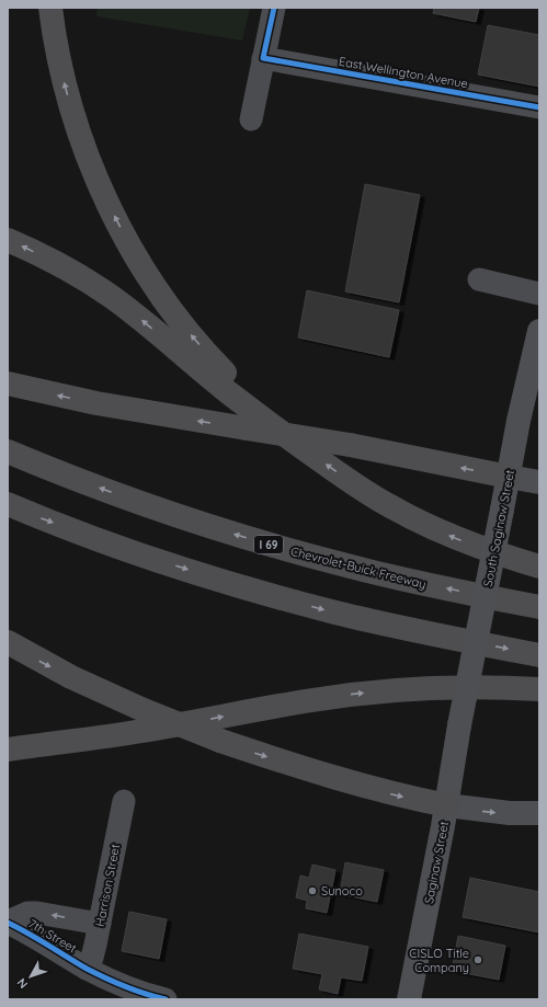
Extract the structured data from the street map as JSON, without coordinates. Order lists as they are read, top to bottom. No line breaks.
{"streets":{"highway":["I 69","Chevrolet-Buick Freeway"],"main road":["South Saginaw Street","Saginaw Street"],"street":["East Wellington Avenue","Harrison Street","7th Street"]},"crossings":[["South Saginaw Street","Saginaw Street"],["Harrison Street","7th Street"]],"places":["Sunoco","CISLO Title Company"],"north":"bottom left"}
